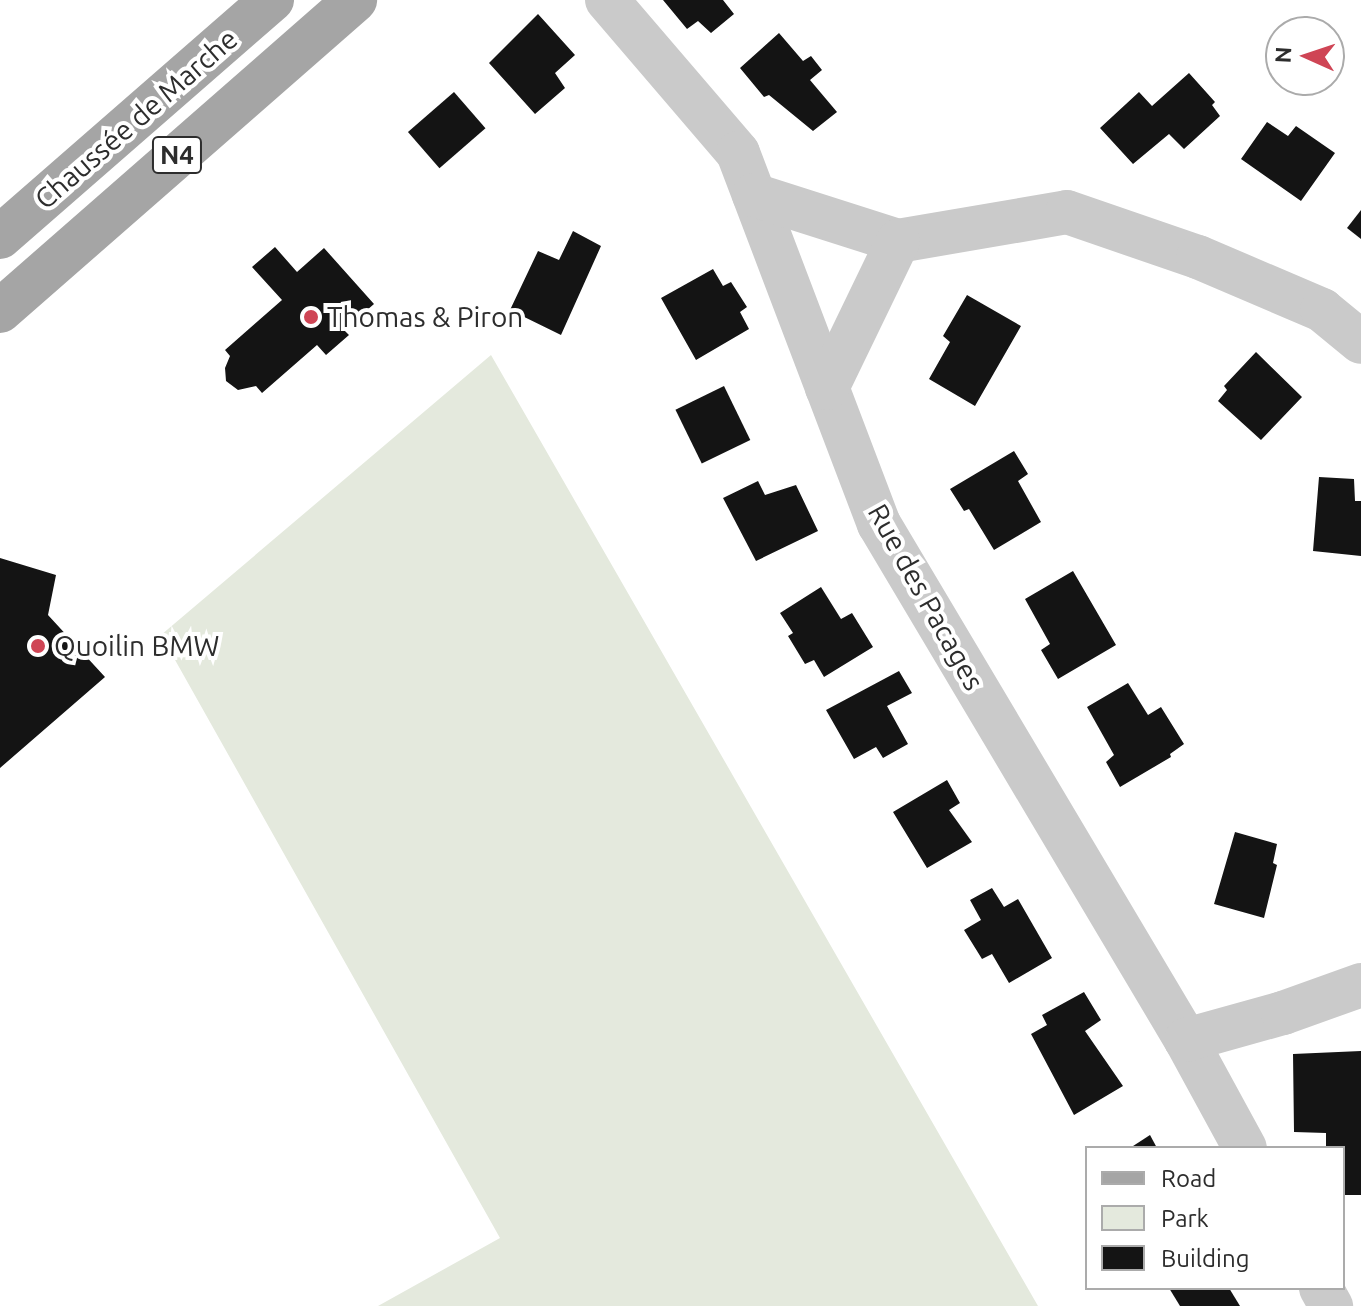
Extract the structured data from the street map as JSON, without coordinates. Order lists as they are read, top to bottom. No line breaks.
{"streets":{"main road":["Chaussée de Marche","N4"],"street":["Rue des Pacages"]},"places":["Thomas & Piron","Quoilin BMW"],"legend":["Road","Park","Building"],"north":"left"}
